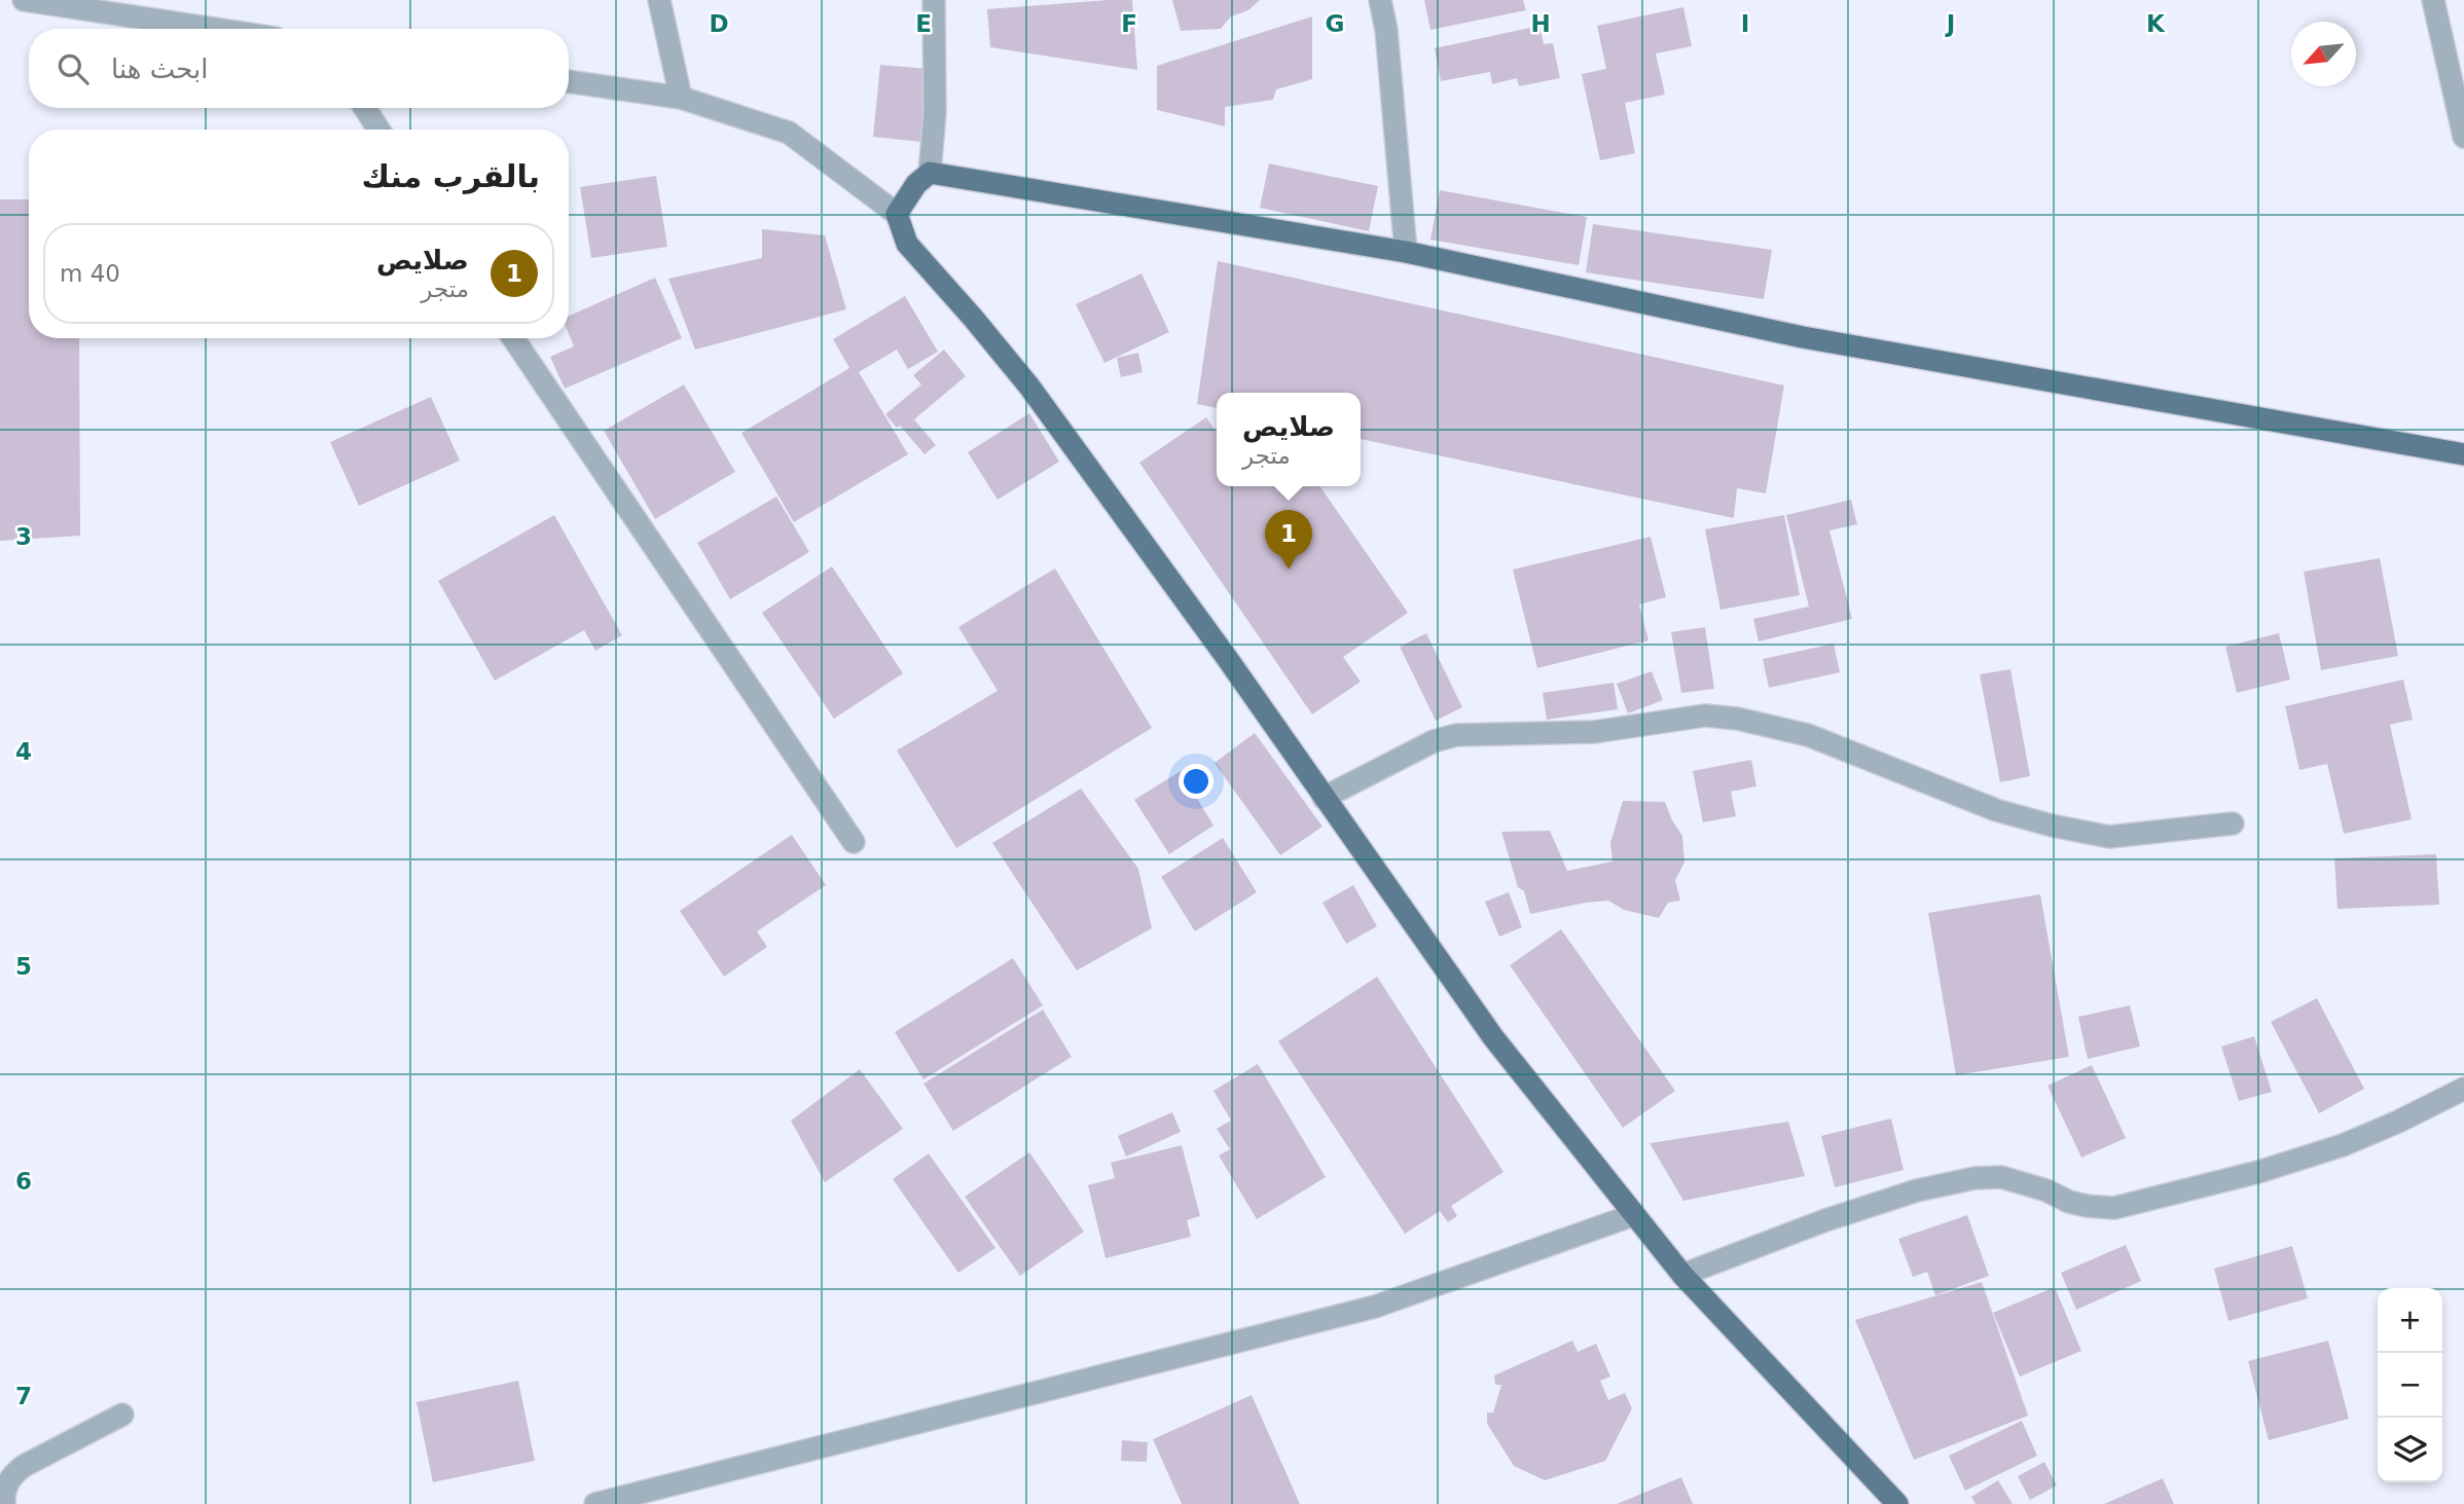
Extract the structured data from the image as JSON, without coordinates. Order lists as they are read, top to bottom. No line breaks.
{"north":"bottom left","page":{"search":"ابحث هنا","heading":"بالقرب منك","list":[{"mark":"1","name":"صلايص","note":"متجر","value":"40 m"}],"popup":["صلايص","متجر"],"pins":"1","map_buttons":["+","−"]},"grid":{"columns":["D","E","F","G","H","I","J","K"],"rows":["3","4","5","6","7"]}}
